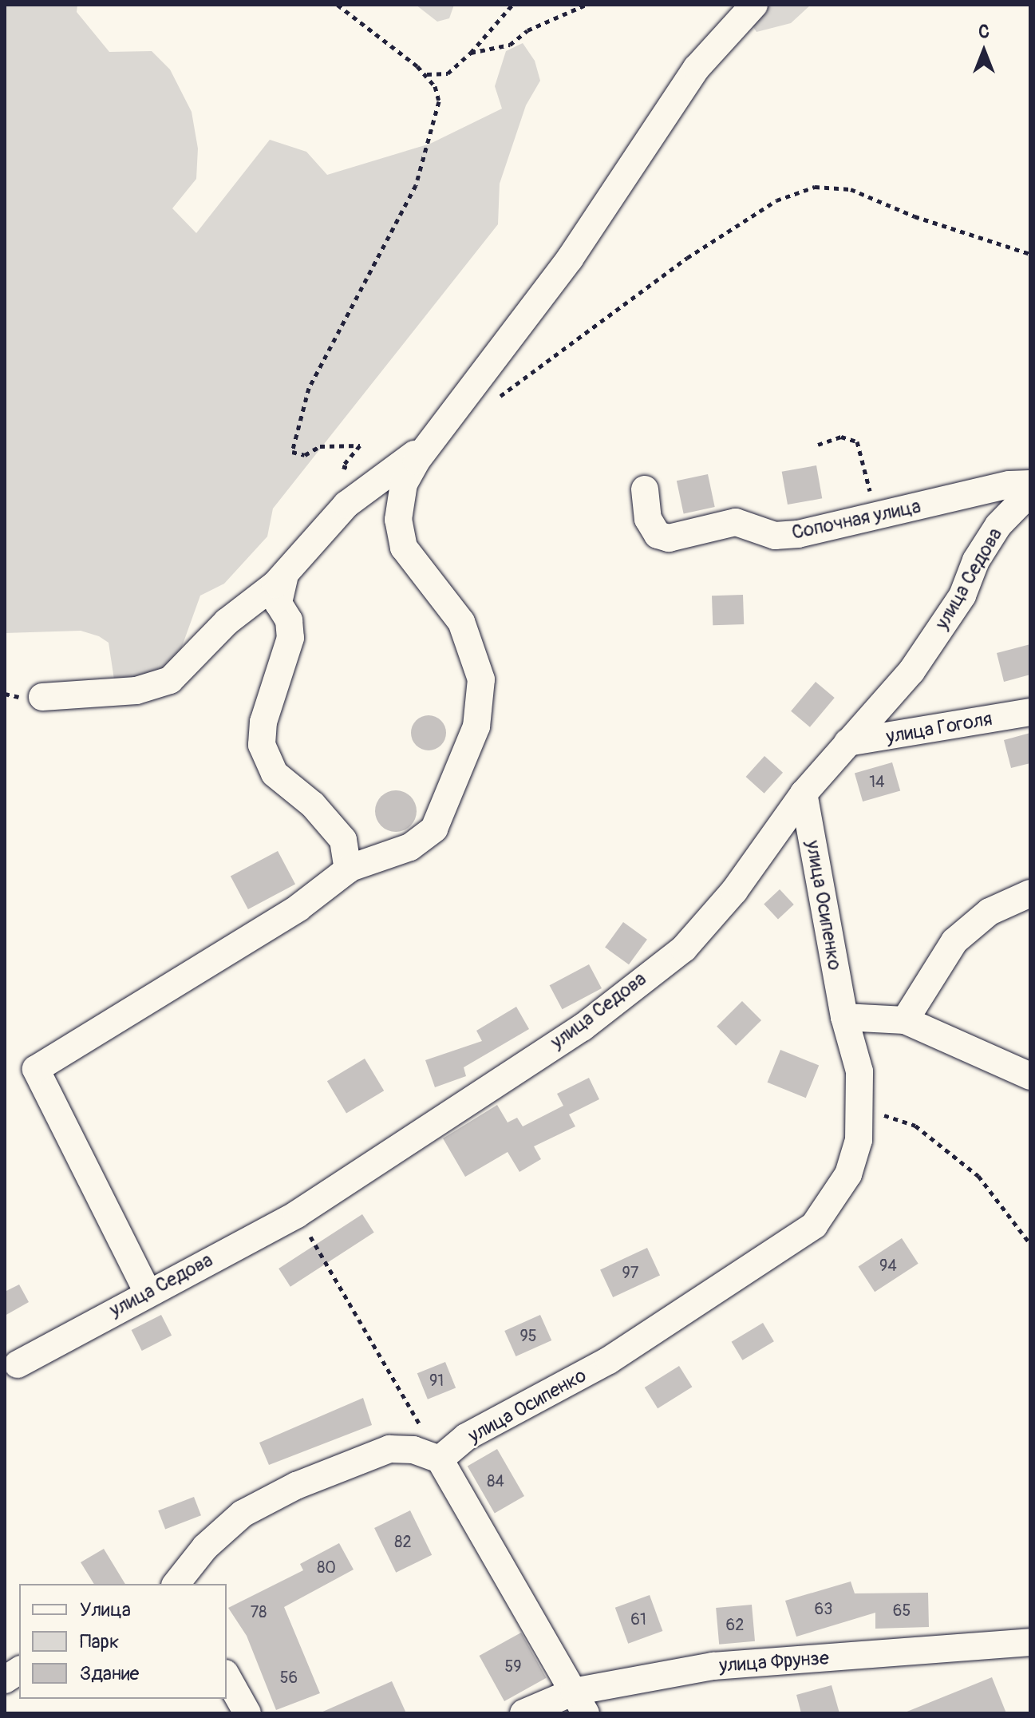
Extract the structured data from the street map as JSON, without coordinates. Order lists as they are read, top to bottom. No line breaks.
{"streets":{"street":["Сопочная улица","улица Седова","улица Гоголя","улица Осипенко","улица Фрунзе"]},"crossings":[["улица Седова","улица Гоголя"],["улица Седова","улица Осипенко"]],"house_numbers":["14","94","97","95","91","84","82","80","63","65","78","61","62","59","56"],"legend":["Улица","Парк","Здание"],"north":"top"}
